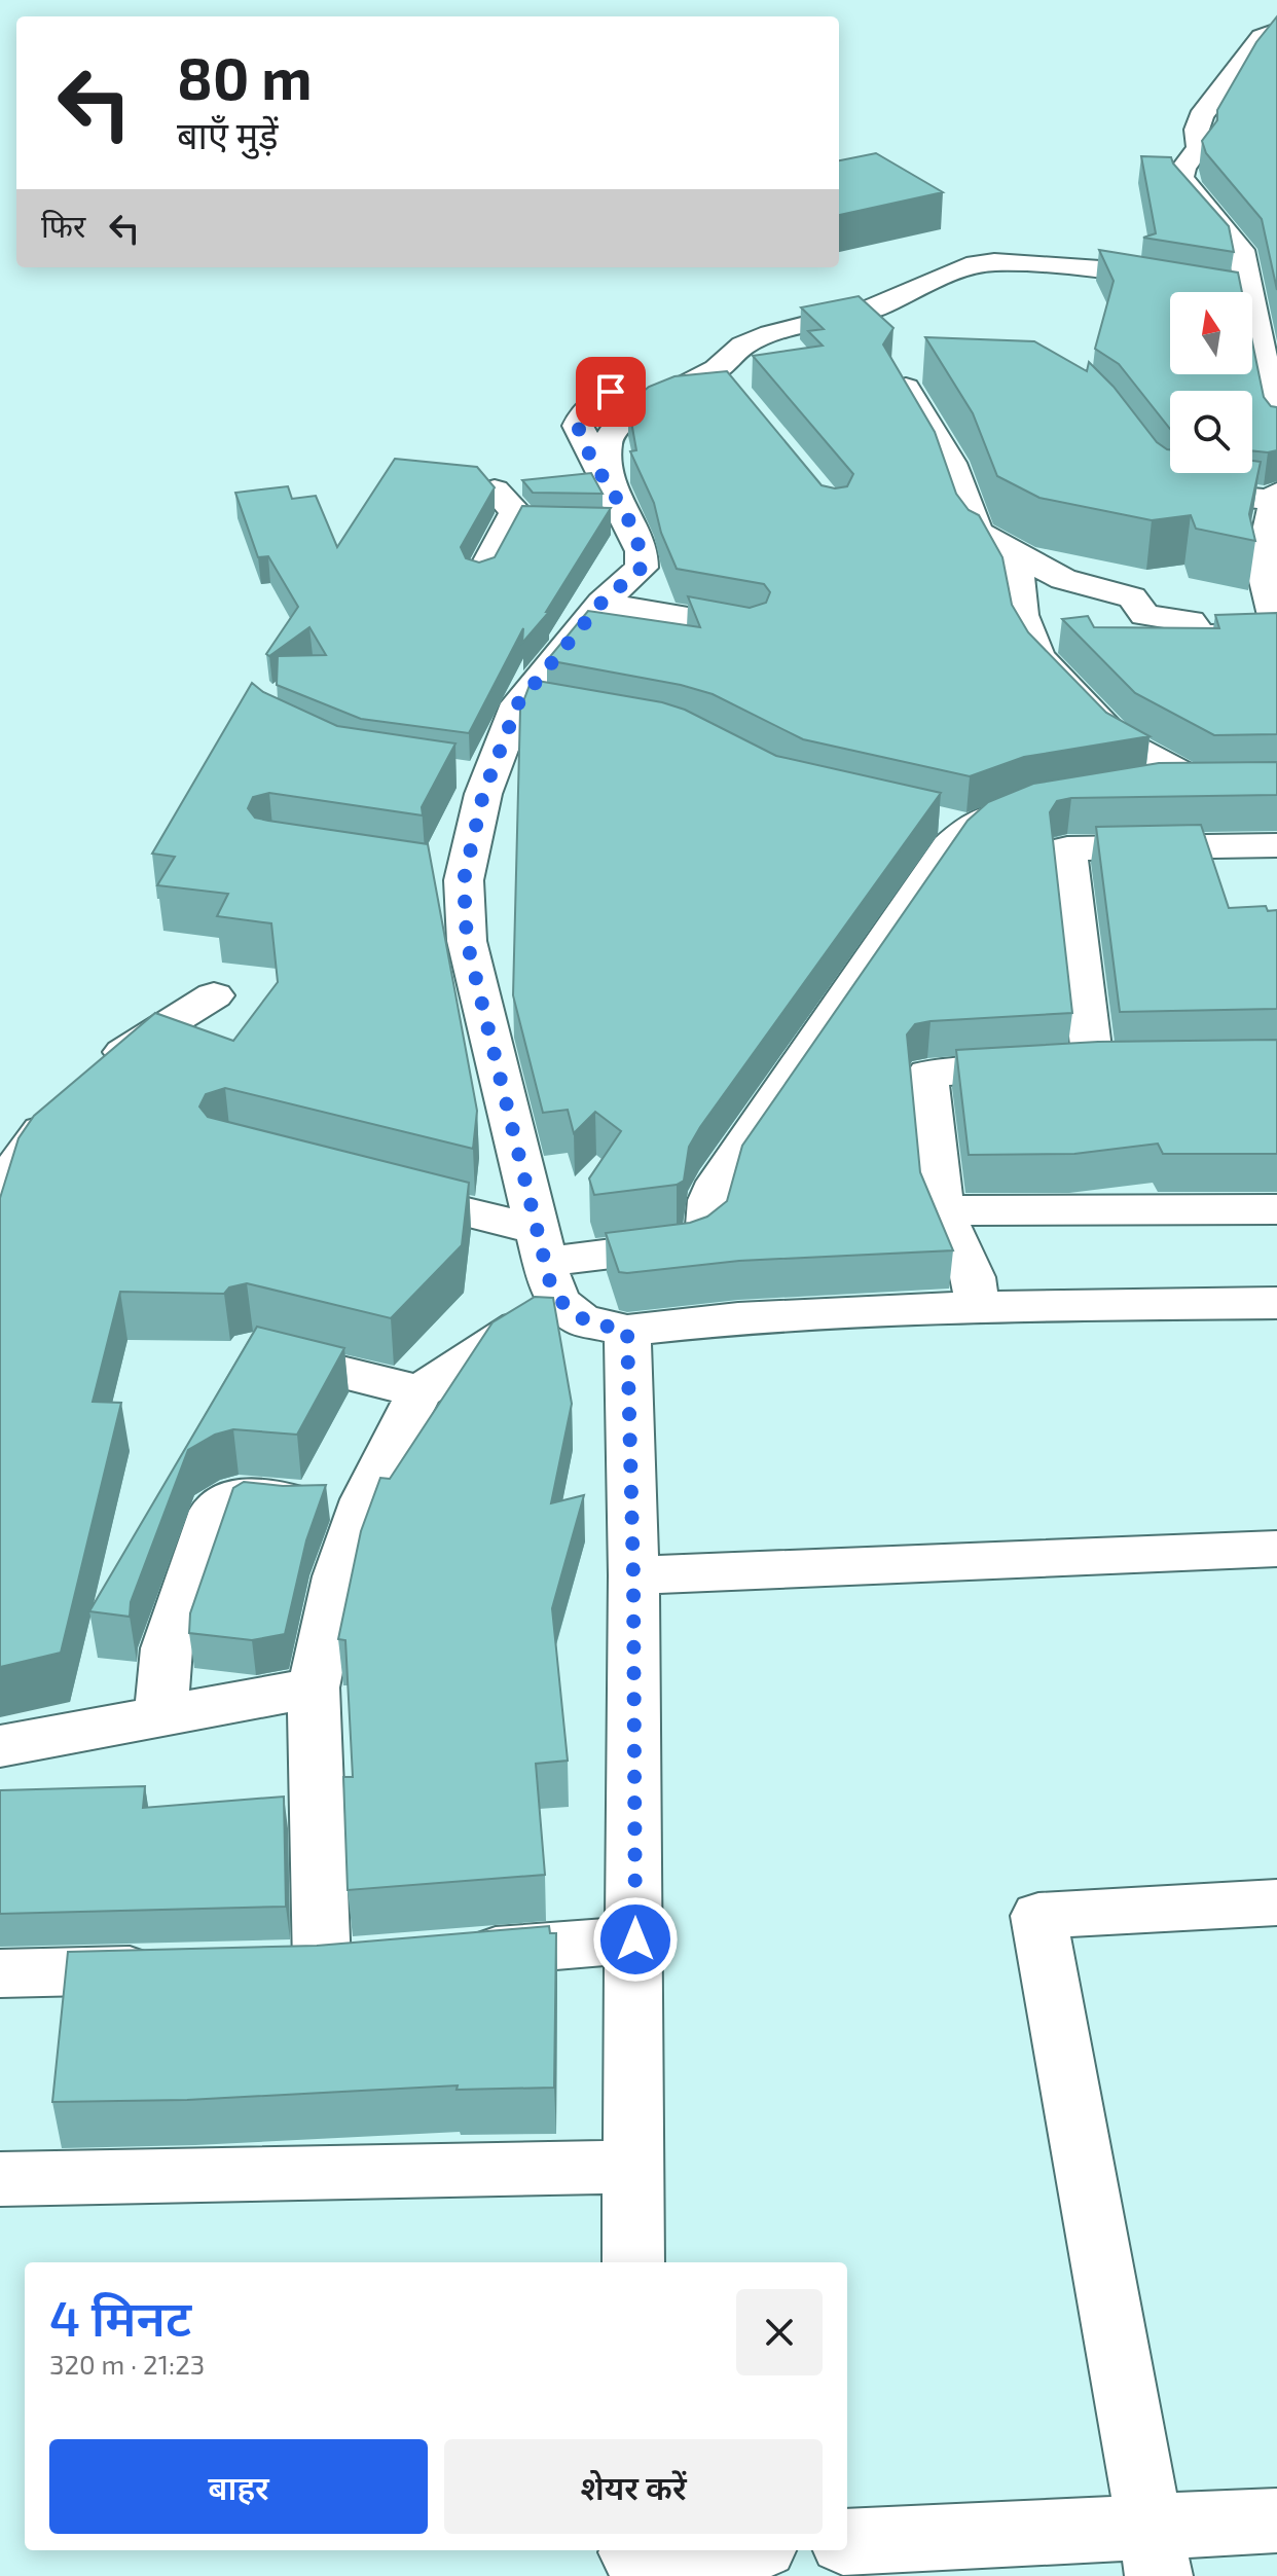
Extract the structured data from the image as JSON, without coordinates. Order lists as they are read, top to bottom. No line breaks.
{"north":"top","page":{"turn":["80 m","बाएँ मुड़ें"],"then":"फिर","heading":["4 मिनट","320 m · 21:23"],"buttons":["बाहर","शेयर करें"]}}
